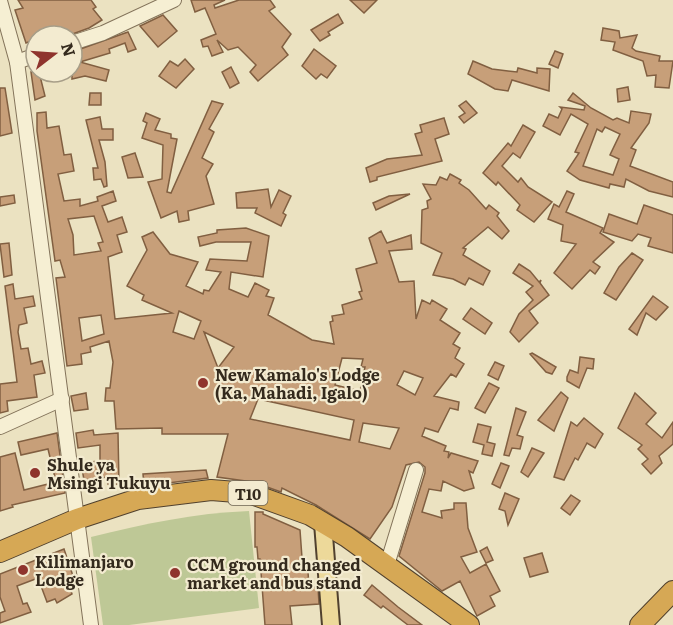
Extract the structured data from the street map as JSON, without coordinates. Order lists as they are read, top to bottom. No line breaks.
{"streets":{"highway":["T10"]},"places":["New Kamalo's Lodge (Ka, Mahadi, Igalo)","Shule ya Msingi Tukuyu","Kilimanjaro Lodge","CCM ground changed market and bus stand"],"north":"right"}
